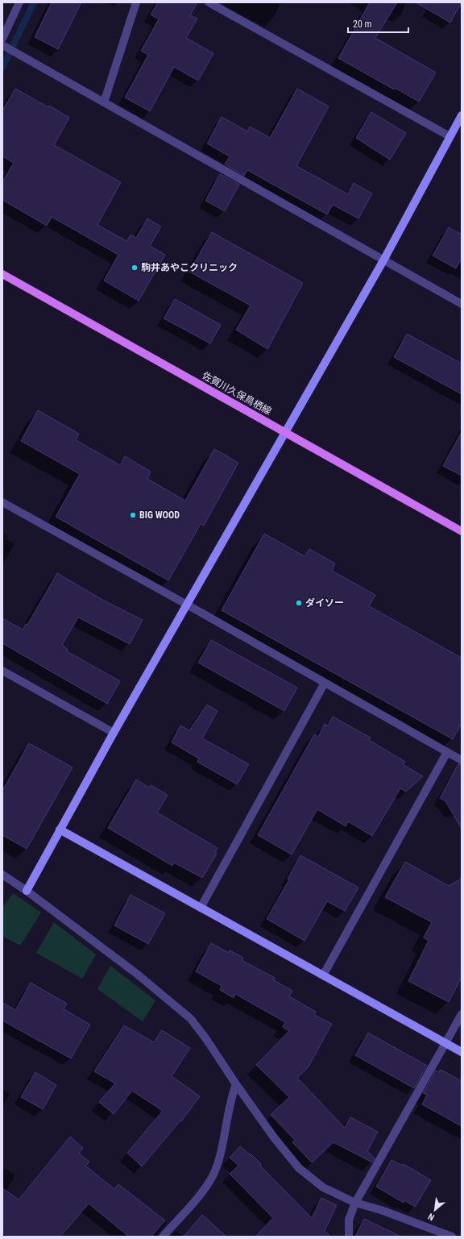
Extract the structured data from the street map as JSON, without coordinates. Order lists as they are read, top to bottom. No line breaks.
{"streets":{"main road":["佐賀川久保鳥栖線"]},"places":["駒井あやこクリニック","BIG WOOD","ダイソー"],"scale_bar":"20 m","north":"bottom left"}
